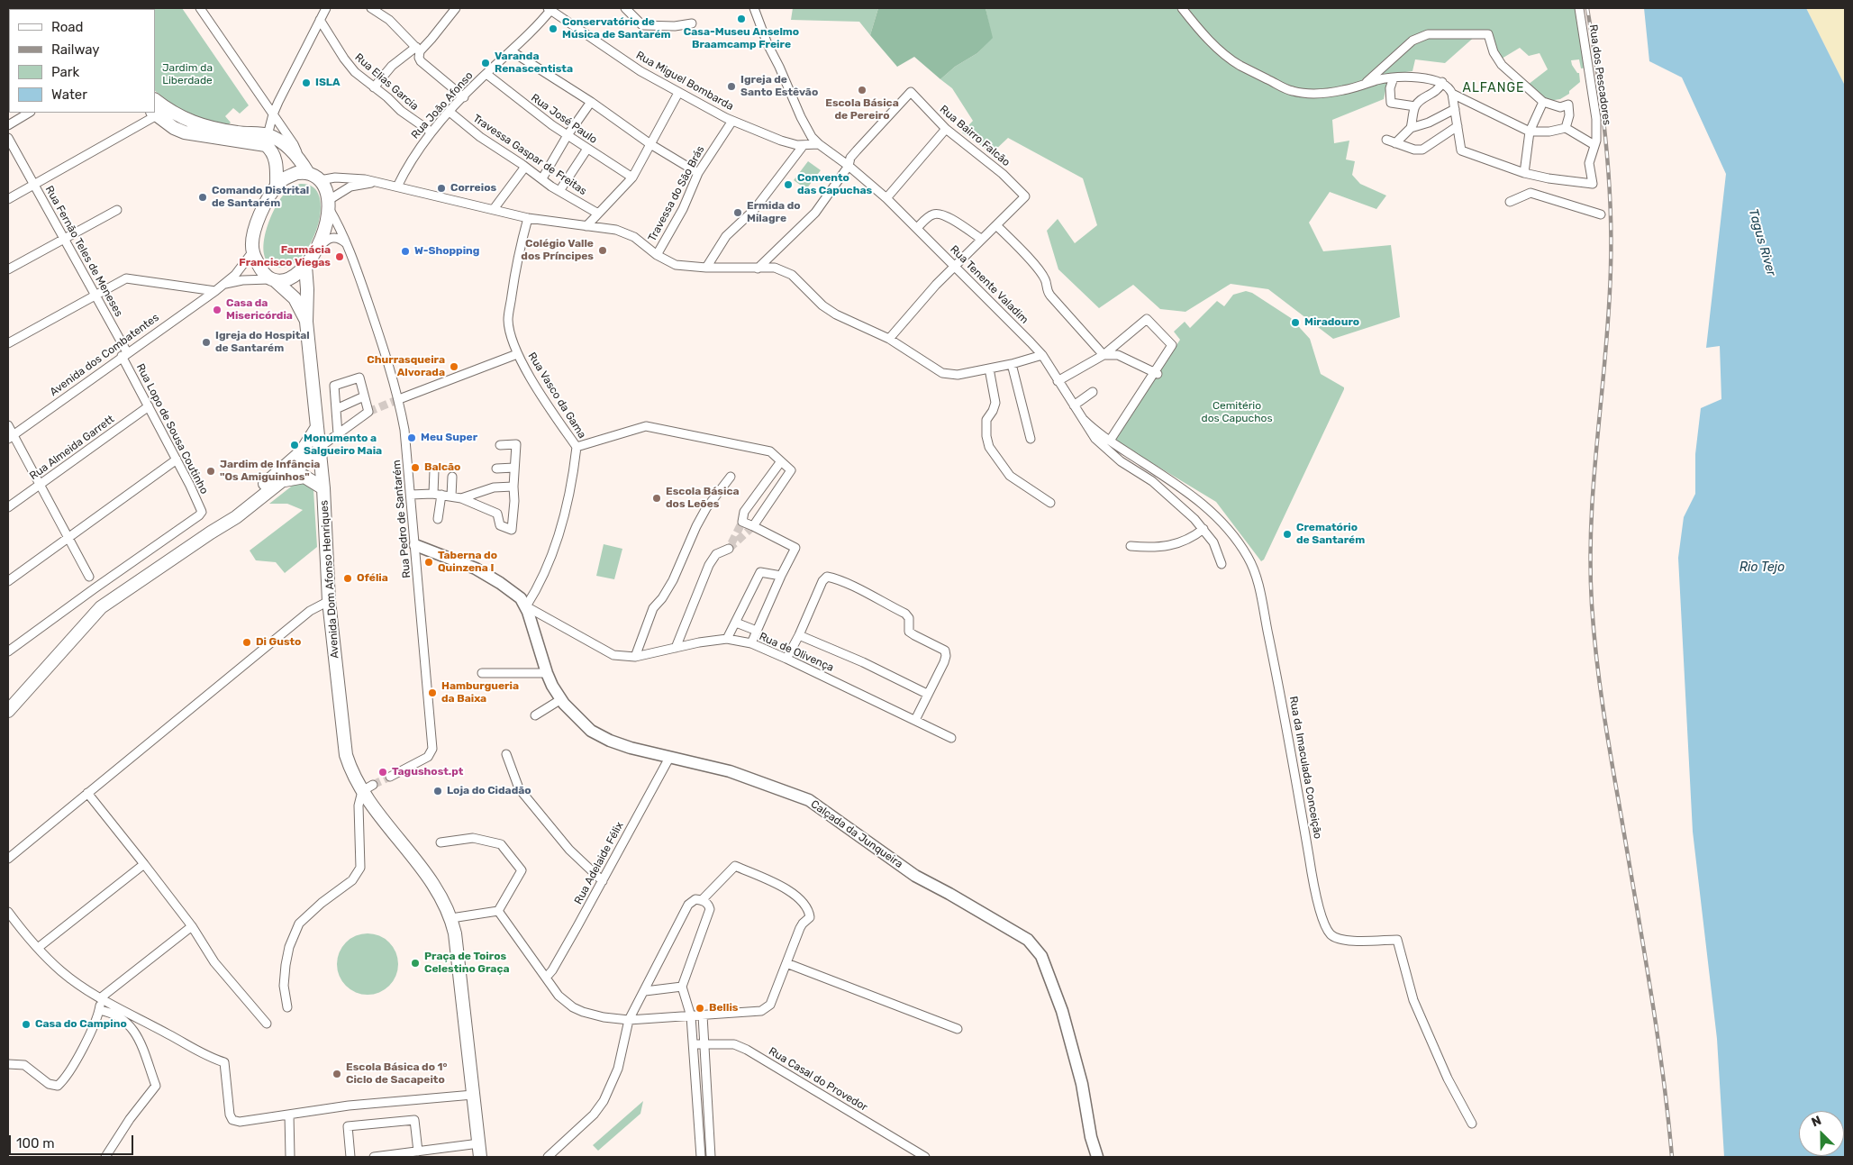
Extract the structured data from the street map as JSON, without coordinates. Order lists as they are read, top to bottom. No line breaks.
{"streets":{"main road":["Avenida Dom Afonso Henriques"],"street":["Rua dos Pescadores","Rua Miguel Bombarda","Rua Elias Garcia","Rua João Afonso","Rua José Paulo","Rua Bairro Falcão","Travessa Gaspar de Freitas","Travessa do São Brás","Rua Fernão Teles de Meneses","Rua Tenente Valadim","Avenida dos Combatentes","Rua Vasco da Gama","Rua Lopo de Sousa Coutinho","Rua Almeida Garrett","Rua Pedro de Santarém","Rua de Olivença","Rua da Imaculada Conceição","Calçada da Junqueira","Rua Adelaide Félix","Rua Casal do Provedor"]},"crossings":[["Rua Miguel Bombarda","Rua João Afonso"],["Rua Miguel Bombarda","Travessa do São Brás"],["Rua Miguel Bombarda","Rua Tenente Valadim"],["Rua Elias Garcia","Rua João Afonso"],["Rua João Afonso","Rua José Paulo"],["Rua João Afonso","Travessa Gaspar de Freitas"],["Rua Bairro Falcão","Rua Tenente Valadim"],["Rua Fernão Teles de Meneses","Avenida dos Combatentes"],["Rua Fernão Teles de Meneses","Rua Lopo de Sousa Coutinho"],["Rua Tenente Valadim","Rua da Imaculada Conceição"],["Avenida dos Combatentes","Rua Lopo de Sousa Coutinho"],["Rua Vasco da Gama","Rua de Olivença"],["Rua Vasco da Gama","Calçada da Junqueira"],["Rua Lopo de Sousa Coutinho","Rua Almeida Garrett"],["Rua Pedro de Santarém","Avenida Dom Afonso Henriques"],["Rua de Olivença","Calçada da Junqueira"],["Calçada da Junqueira","Rua Adelaide Félix"]],"districts":["ALFANGE"],"water":["Tagus River","Rio Tejo"],"parks":["Jardim da Liberdade","Cemitério dos Capuchos"],"places":["Casa-Museu Anselmo Braamcamp Freire","Conservatório de Música de Santarém","Varanda Renascentista","ISLA","Igreja de Santo Estêvão","Escola Básica de Pereiro","Convento das Capuchas","Correios","Comando Distrital de Santarém","Ermida do Milagre","Colégio Valle dos Príncipes","W-Shopping","Farmácia Francisco Viegas","Casa da Misericórdia","Miradouro","Igreja do Hospital de Santarém","Churrasqueira Alvorada","Meu Super","Monumento a Salgueiro Maia","Balcão","Jardim de Infância \"Os Amiguinhos\"","Escola Básica dos Leões","Crematório de Santarém","Taberna do Quinzena I","Ofélia","Di Gusto","Hamburgueria da Baixa","Tagushost.pt","Loja do Cidadão","Praça de Toiros Celestino Graça","Bellis","Casa do Campino","Escola Básica do 1° Ciclo de Sacapeito"],"legend":["Road","Railway","Park","Water"],"scale_bar":"100 m","north":"top left"}
